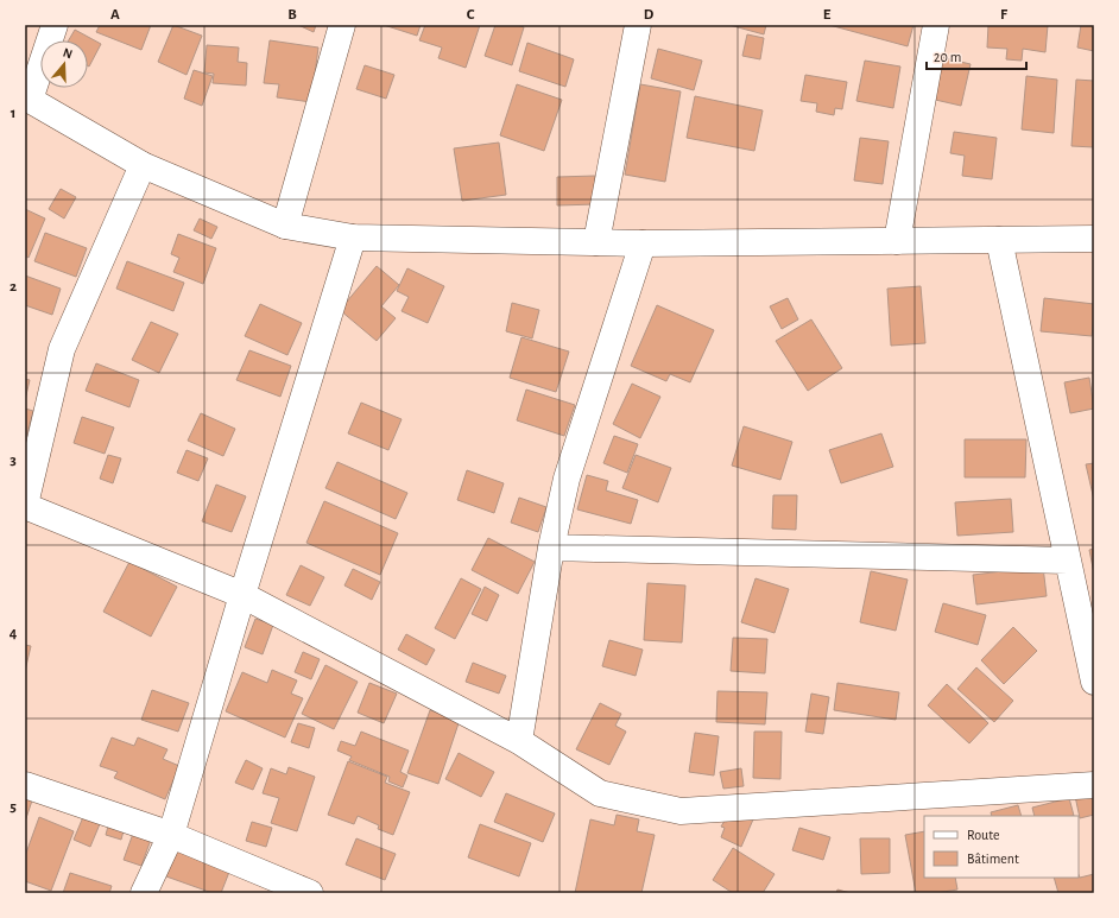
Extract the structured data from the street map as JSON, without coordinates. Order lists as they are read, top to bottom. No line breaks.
{"legend":["Route","Bâtiment"],"scale_bar":"20 m","north":"top","grid":{"columns":["A","B","C","D","E","F"],"rows":["1","2","3","4","5"]}}
